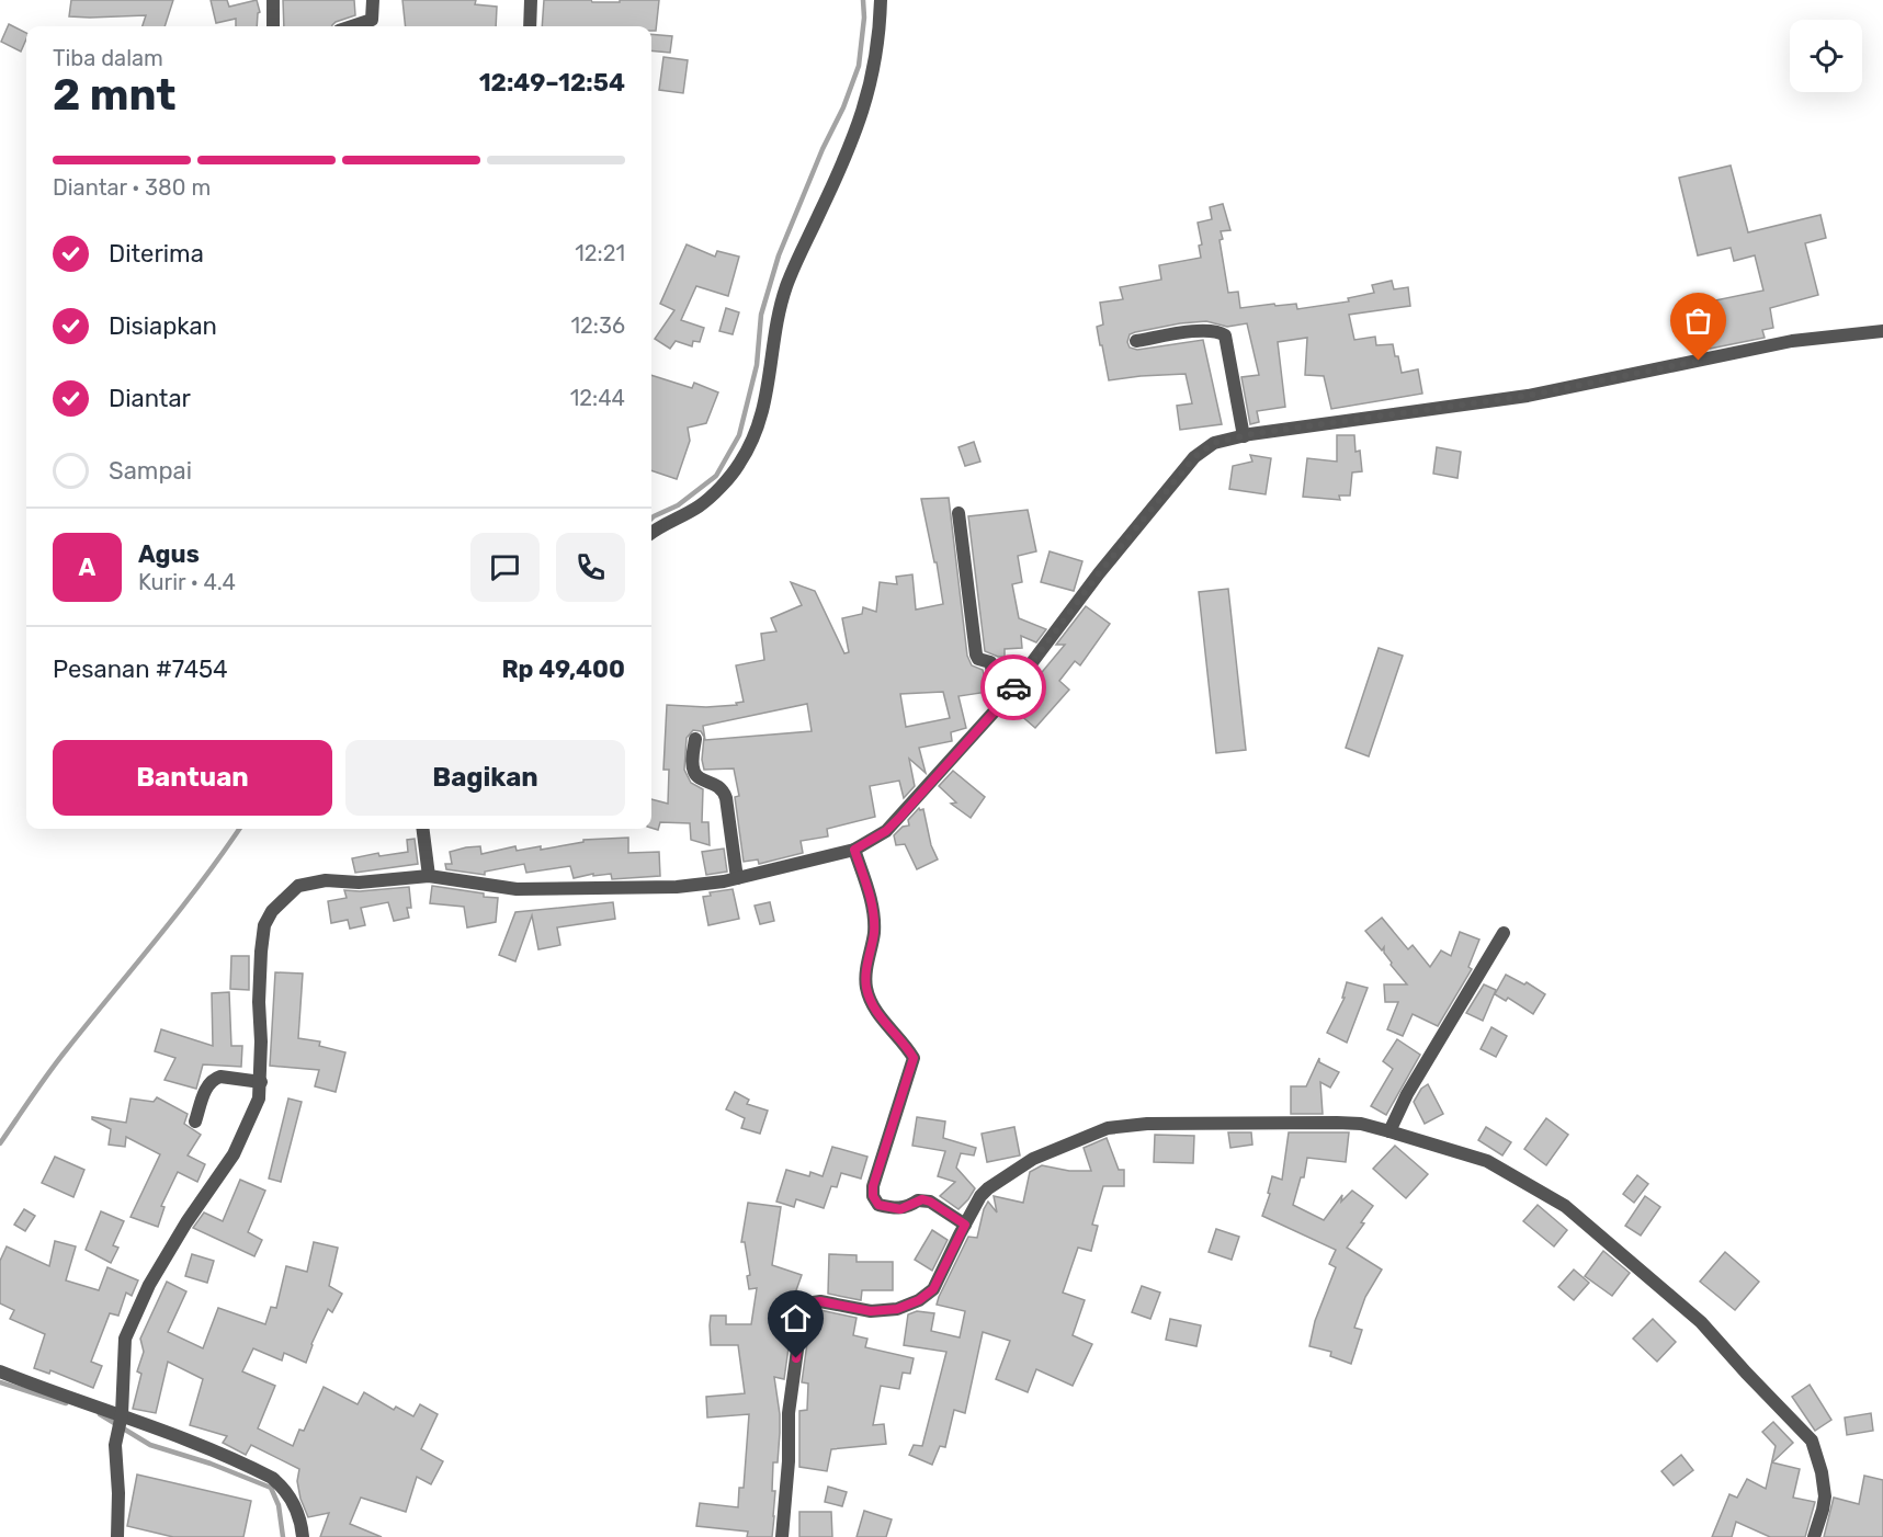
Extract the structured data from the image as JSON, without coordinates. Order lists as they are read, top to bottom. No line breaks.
{"page":{"heading":["2 mnt","Tiba dalam","12:49–12:54"],"panel":["Agus","Kurir · 4.4","Pesanan #7454","Rp 49,400"],"bar":"Diantar · 380 m","list":[["Diterima","12:21"],["Disiapkan","12:36"],["Diantar","12:44"],"Sampai"],"round":"A","buttons":["Bantuan","Bagikan"]}}
